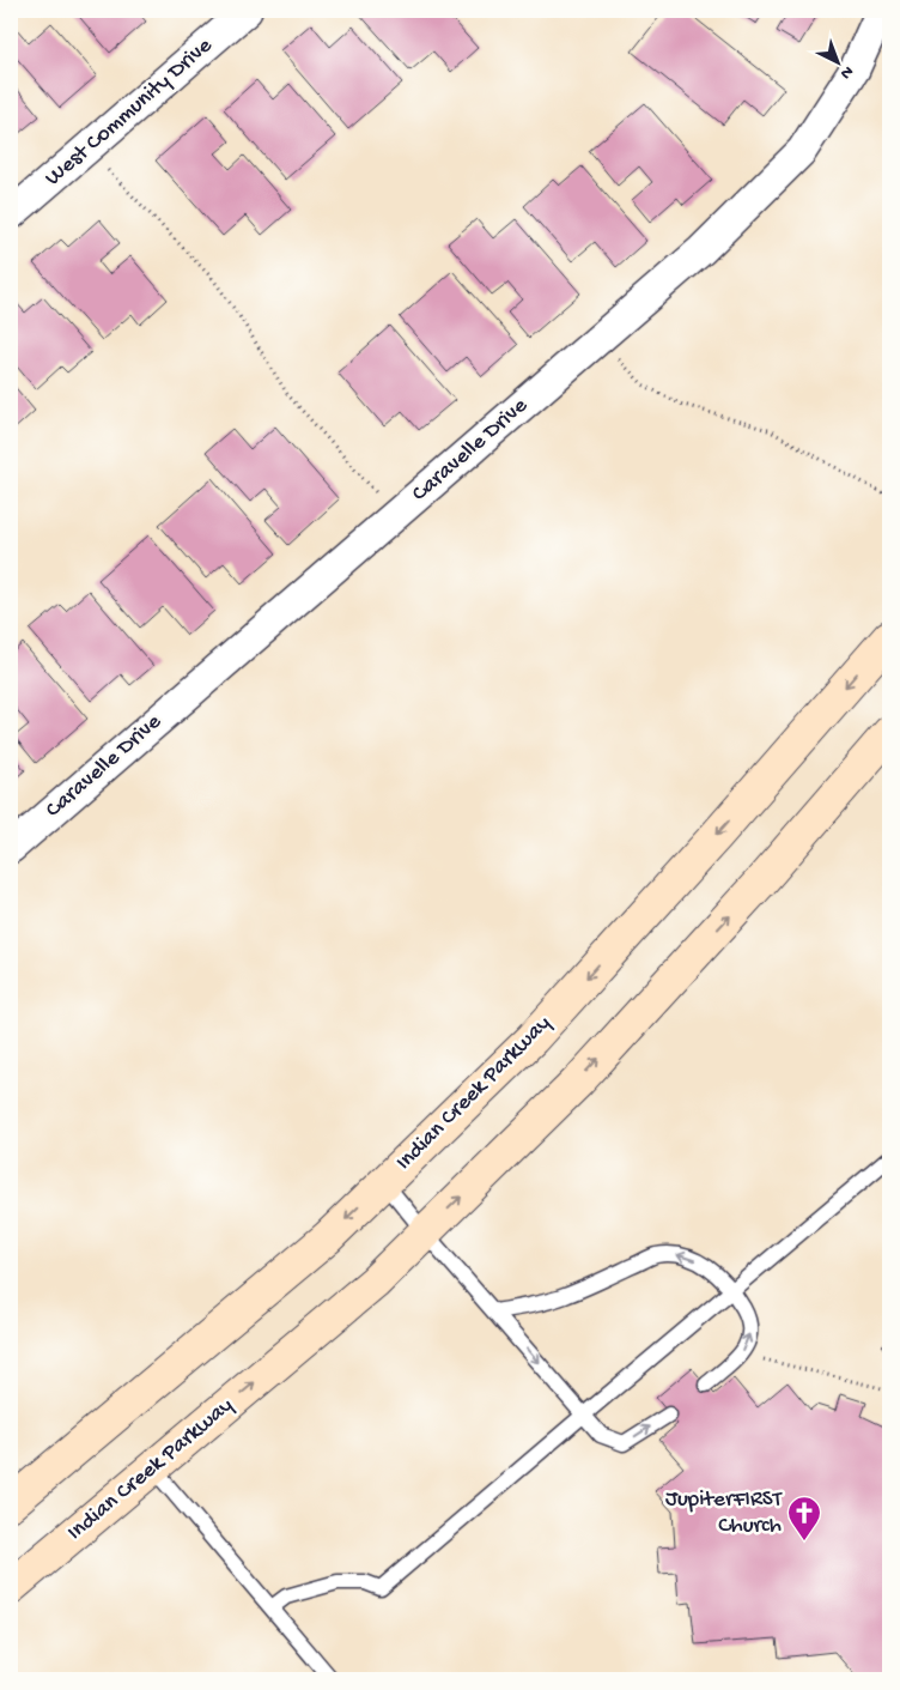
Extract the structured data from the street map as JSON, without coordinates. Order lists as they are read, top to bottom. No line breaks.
{"streets":{"street":["West Community Drive","Caravelle Drive","Indian Creek Parkway"]},"places":{"church":["JupiterFIRST Church"]},"north":"bottom right"}
